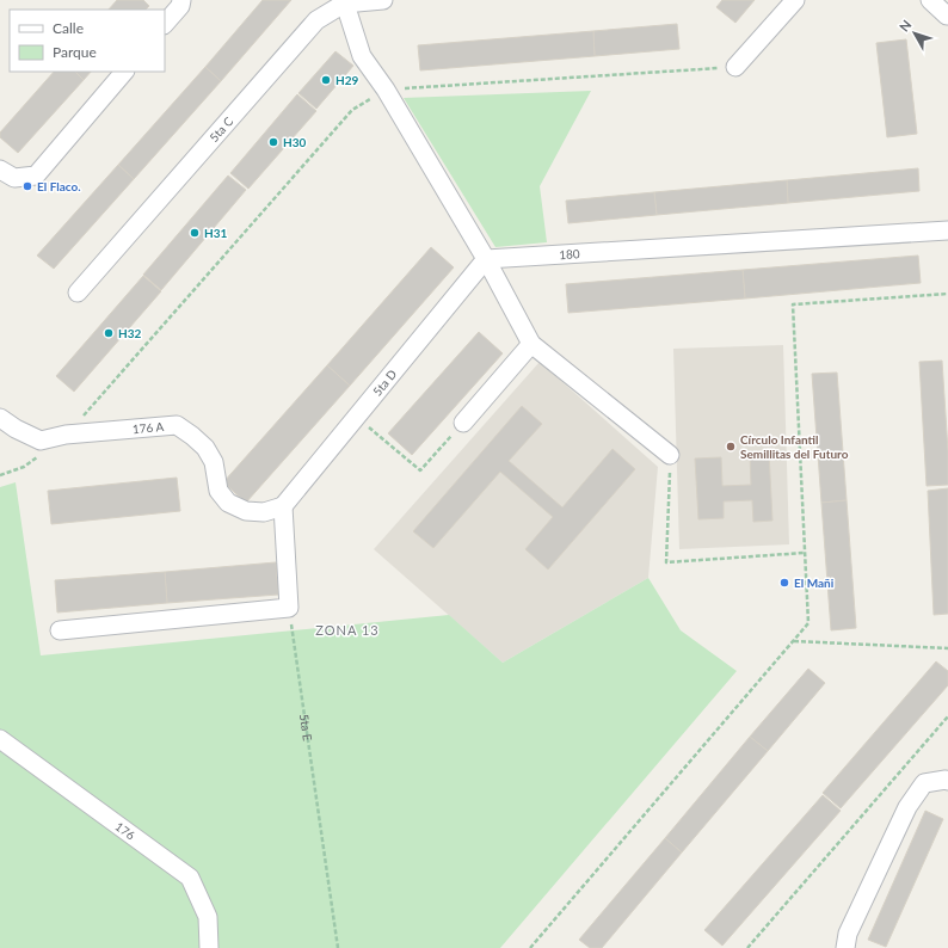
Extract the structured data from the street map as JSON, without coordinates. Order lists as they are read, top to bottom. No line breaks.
{"streets":{"street":["5ta C","180","5ta D","176 A","176"],"path":["5ta E"]},"crossings":[["180","5ta D"],["5ta D","176 A"]],"districts":["ZONA 13"],"places":["H29","H30","El Flaco.","H31","H32","Círculo Infantil Semillitas del Futuro","El Mañi"],"legend":["Calle","Parque"],"north":"top left"}
